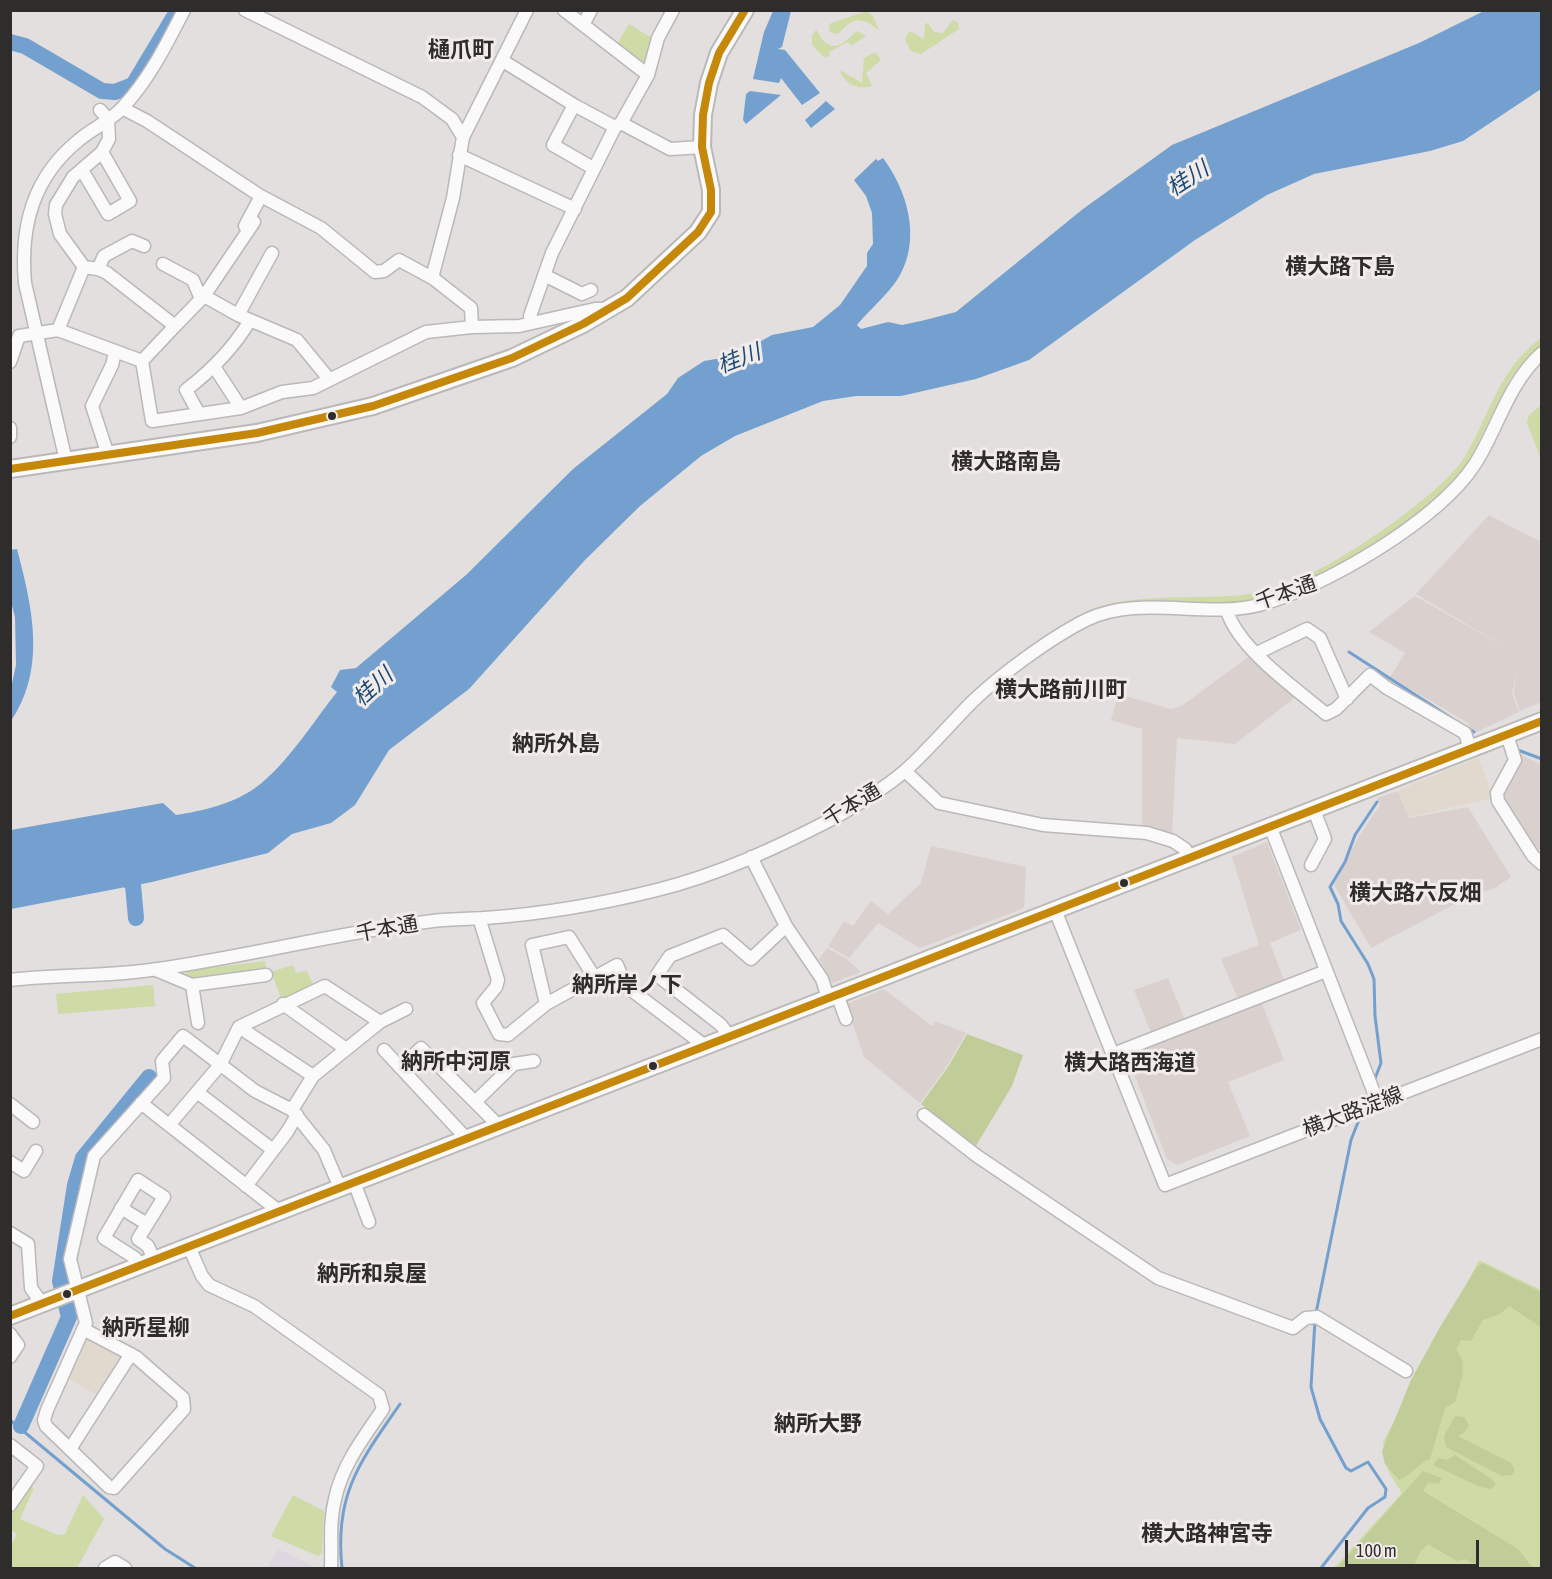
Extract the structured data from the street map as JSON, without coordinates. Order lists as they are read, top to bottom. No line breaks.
{"streets":{"street":["千本通","横大路淀線"]},"districts":["樋爪町","横大路下島","横大路南島","横大路前川町","納所外島","横大路六反畑","納所岸ノ下","納所中河原","横大路西海道","納所和泉屋","納所星柳","納所大野","横大路神宮寺"],"water":["桂川"],"scale_bar":"100 m"}
